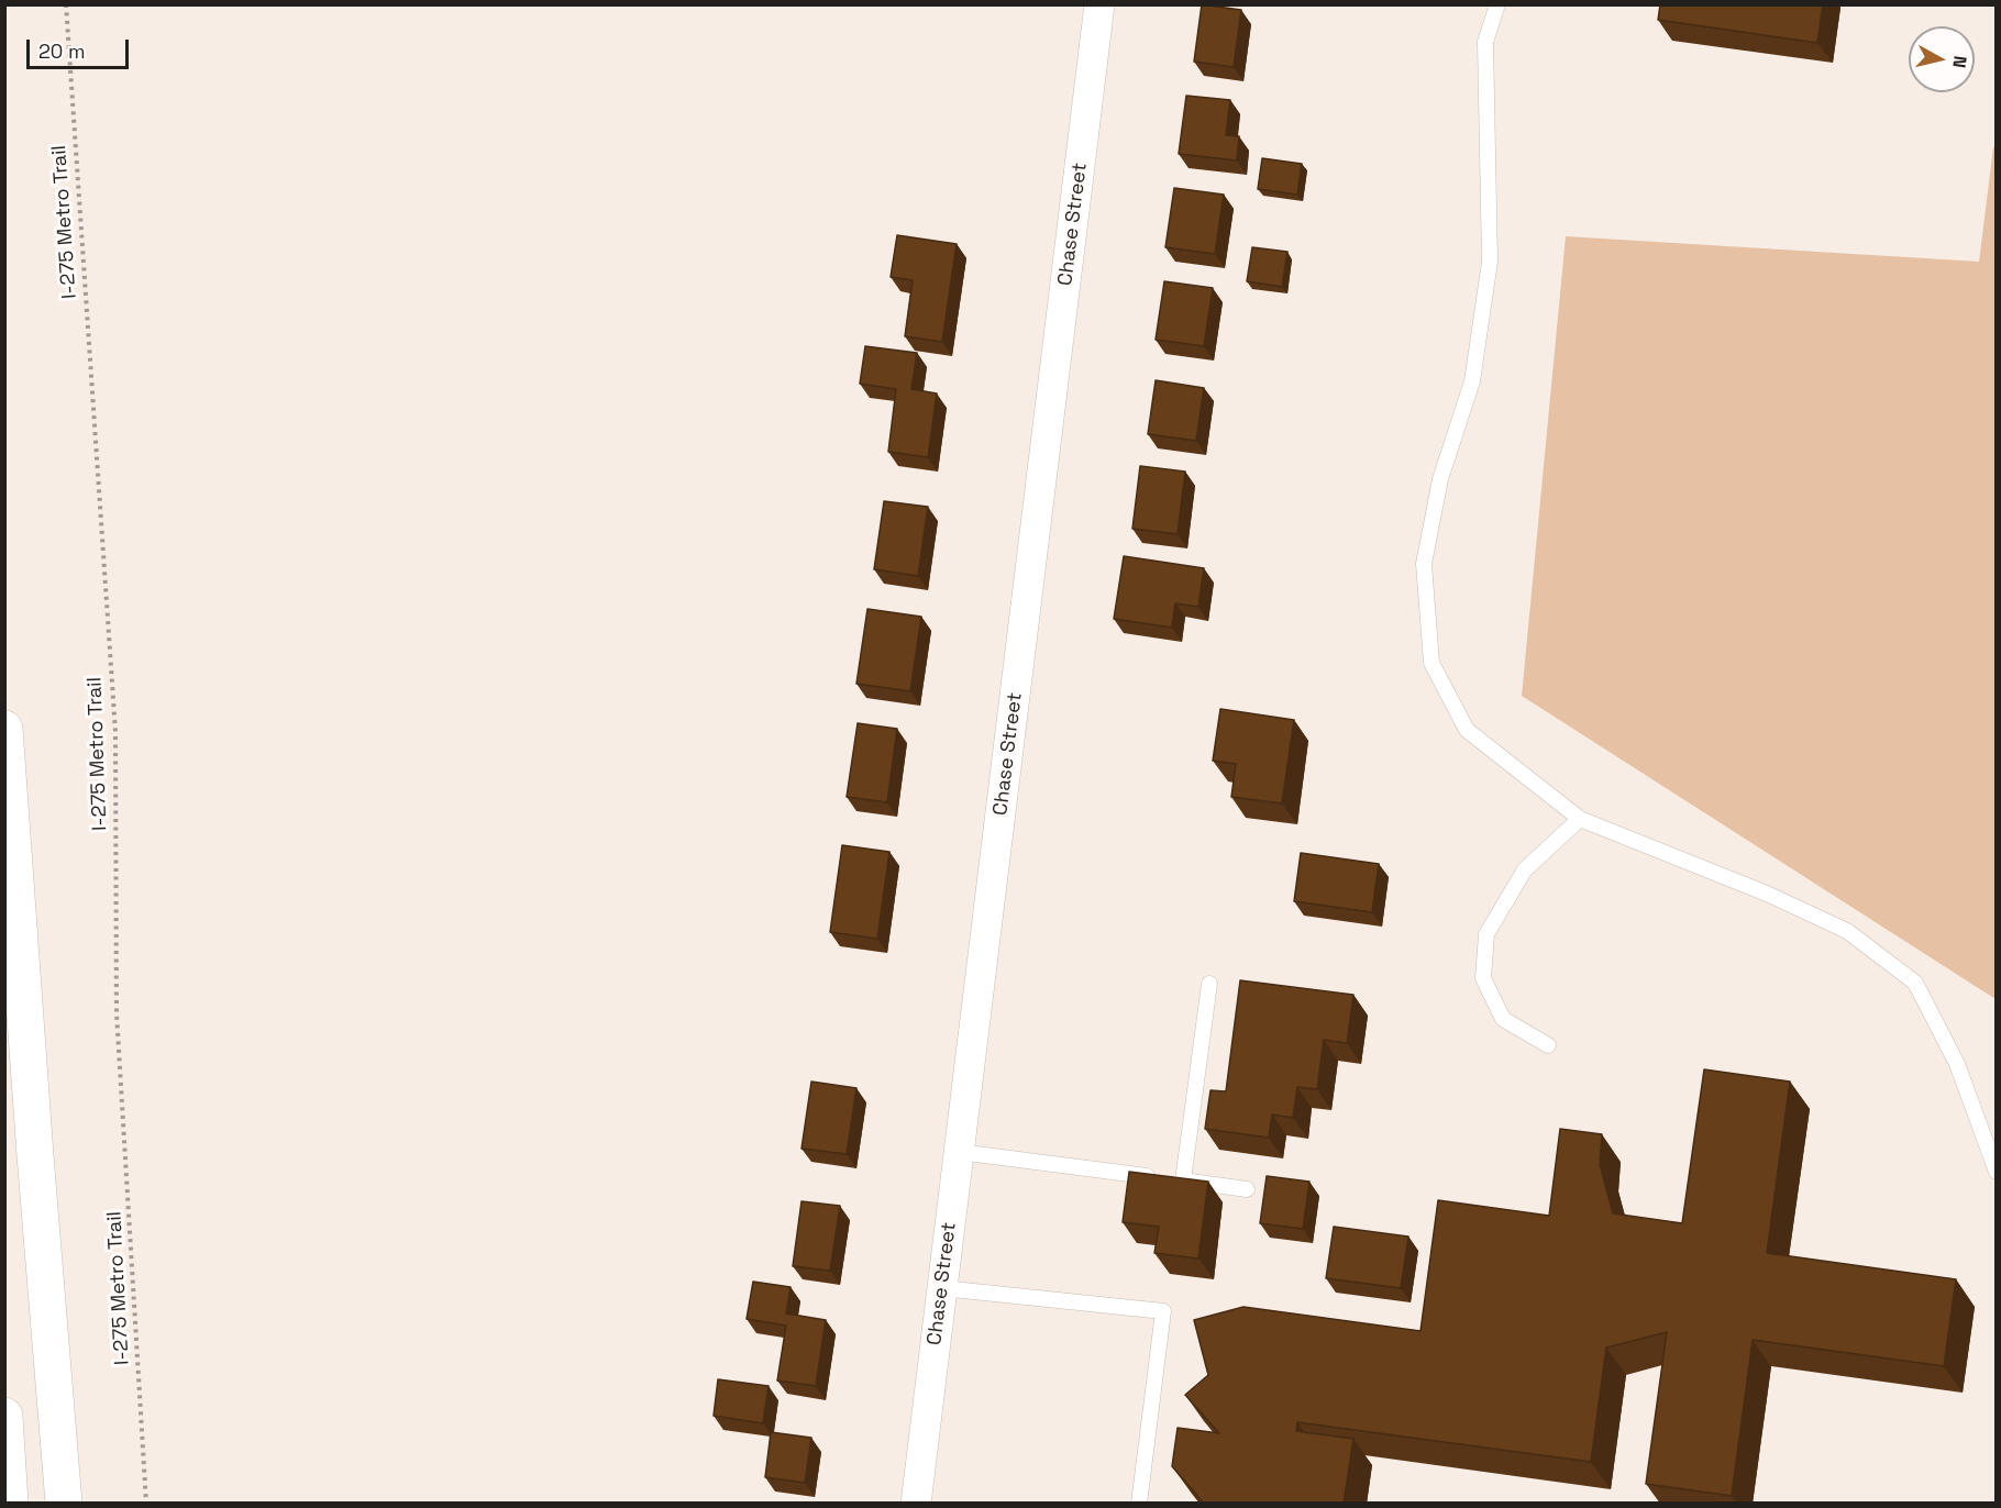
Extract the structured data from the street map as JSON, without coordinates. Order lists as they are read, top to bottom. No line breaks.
{"streets":{"street":["Chase Street"],"path":["I-275 Metro Trail"]},"scale_bar":"20 m","north":"right"}
